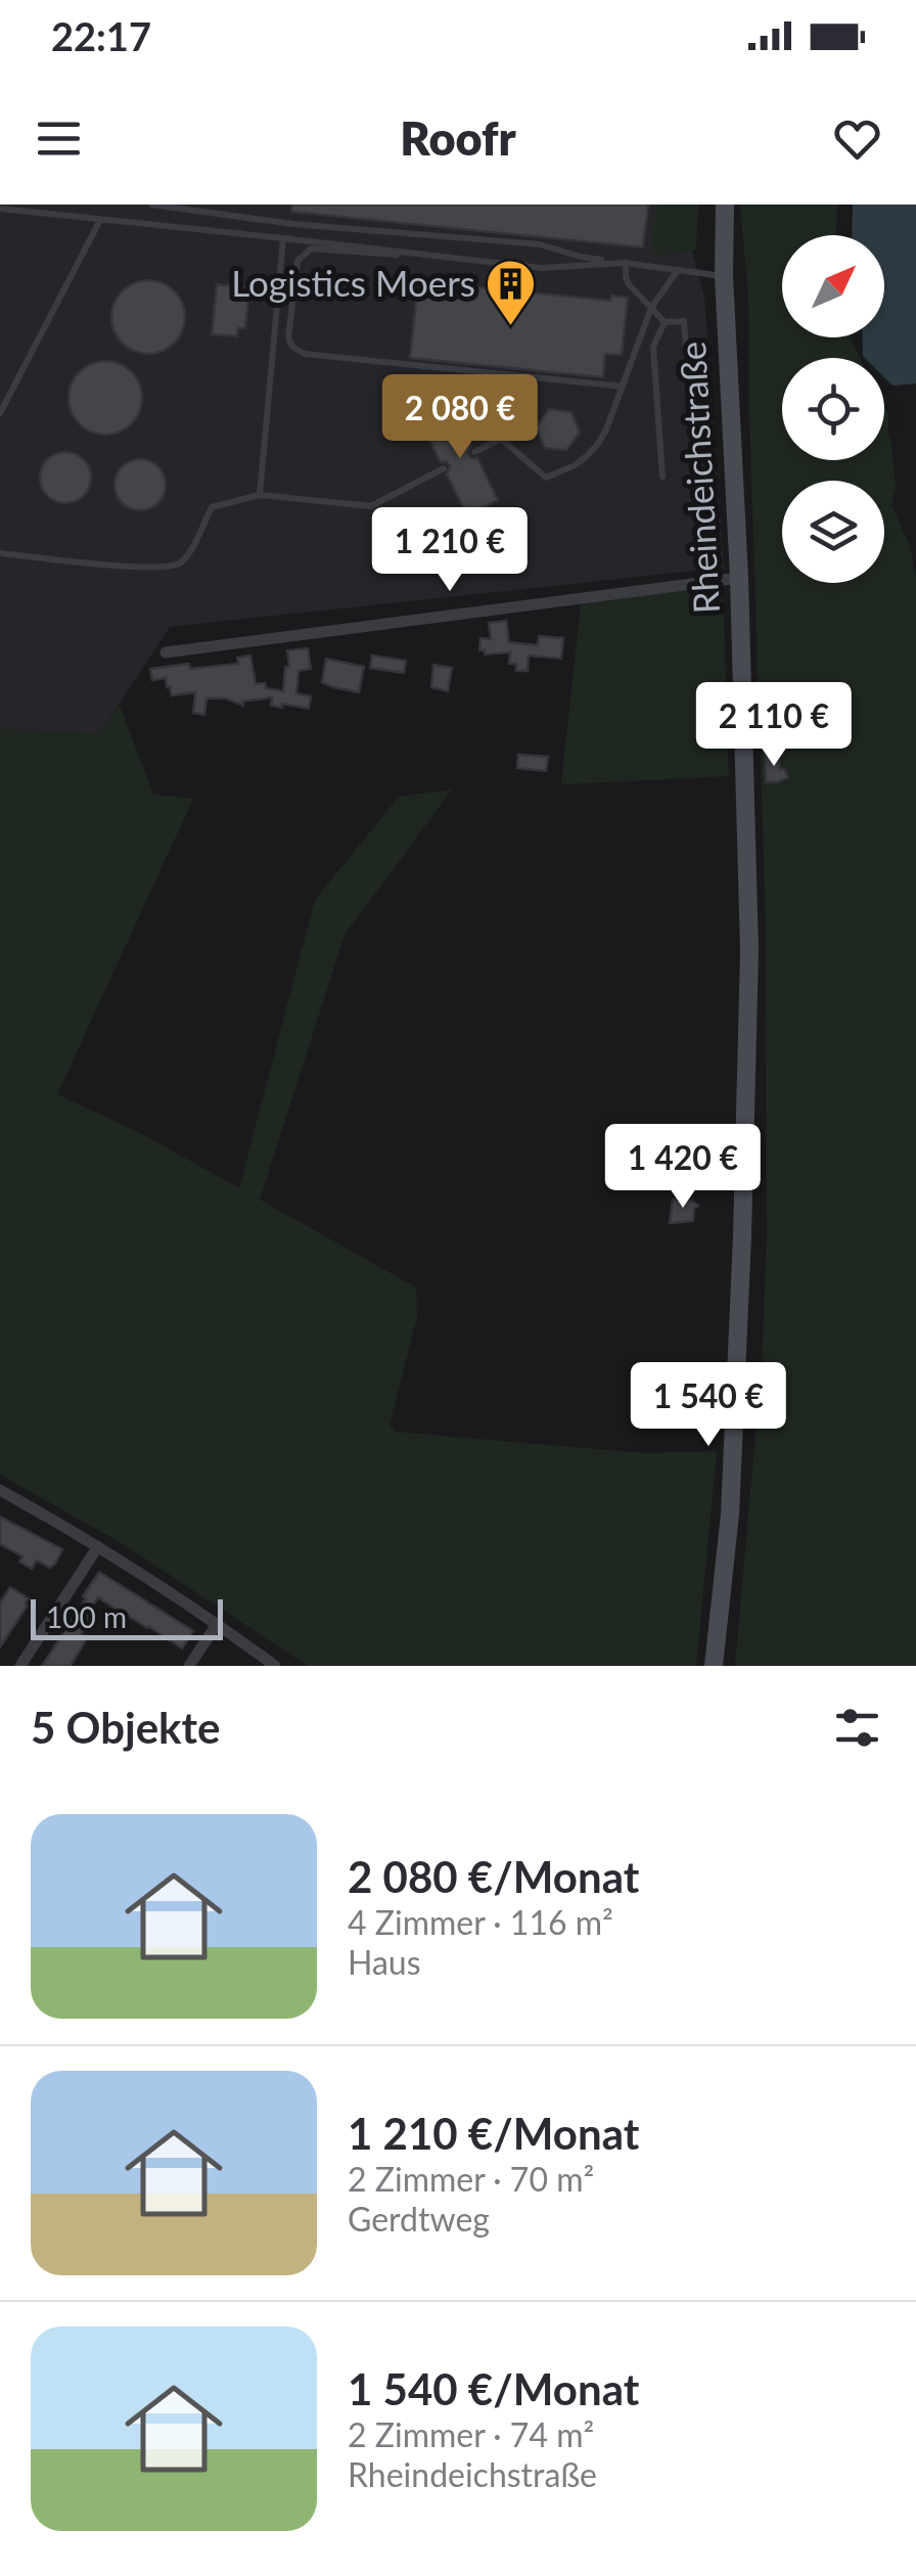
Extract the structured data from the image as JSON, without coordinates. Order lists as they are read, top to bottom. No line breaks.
{"streets":{"main road":["Rheindeichstraße"]},"places":{"building":["Logistics Moers"]},"scale_bar":"100 m","north":"top right","page":{"status":"22:17","header":"Roofr","price":["2 080 €","1 210 €","2 110 €","1 420 €","1 540 €"],"scale":"100 m","heading":"5 Objekte","list":[{"name":"2 080 €/Monat","note":"4 Zimmer · 116 m² · Haus"},{"name":"1 210 €/Monat","note":"2 Zimmer · 70 m² · Gerdtweg"},{"name":"1 540 €/Monat","note":"2 Zimmer · 74 m² · Rheindeichstraße"}]}}
